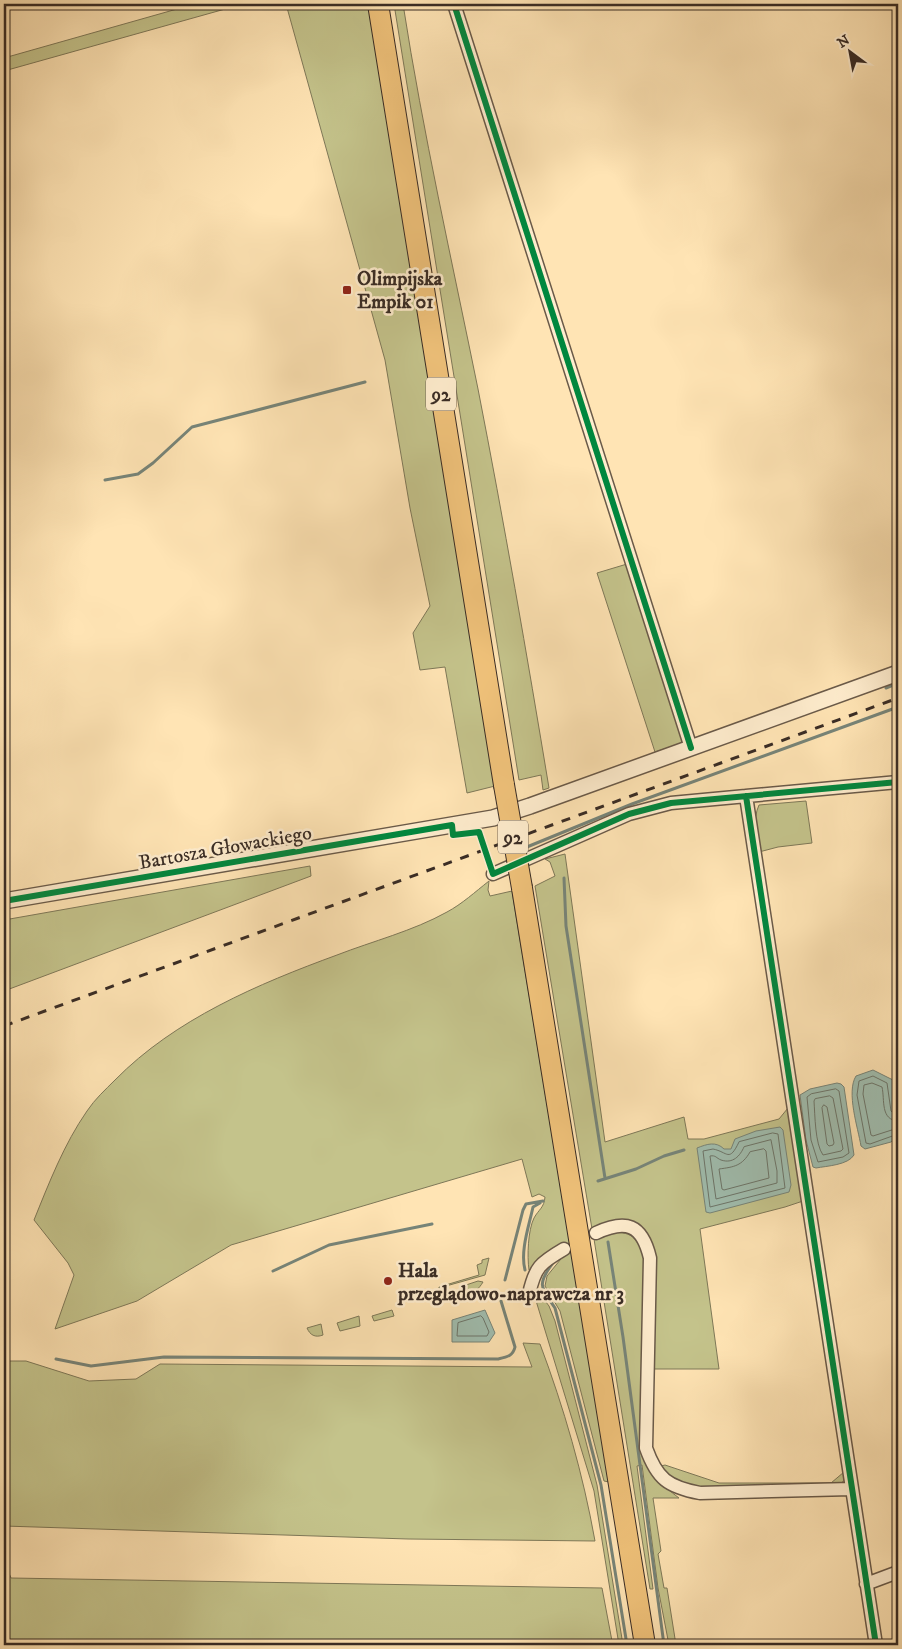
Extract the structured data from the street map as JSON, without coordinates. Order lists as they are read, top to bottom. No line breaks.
{"streets":{"main road":["92"],"street":["Bartosza Głowackiego"]},"places":{"transit":["Olimpijska Empik 01"],"other":["Hala przeglądowo-naprawcza nr 3"]},"north":"top left"}
